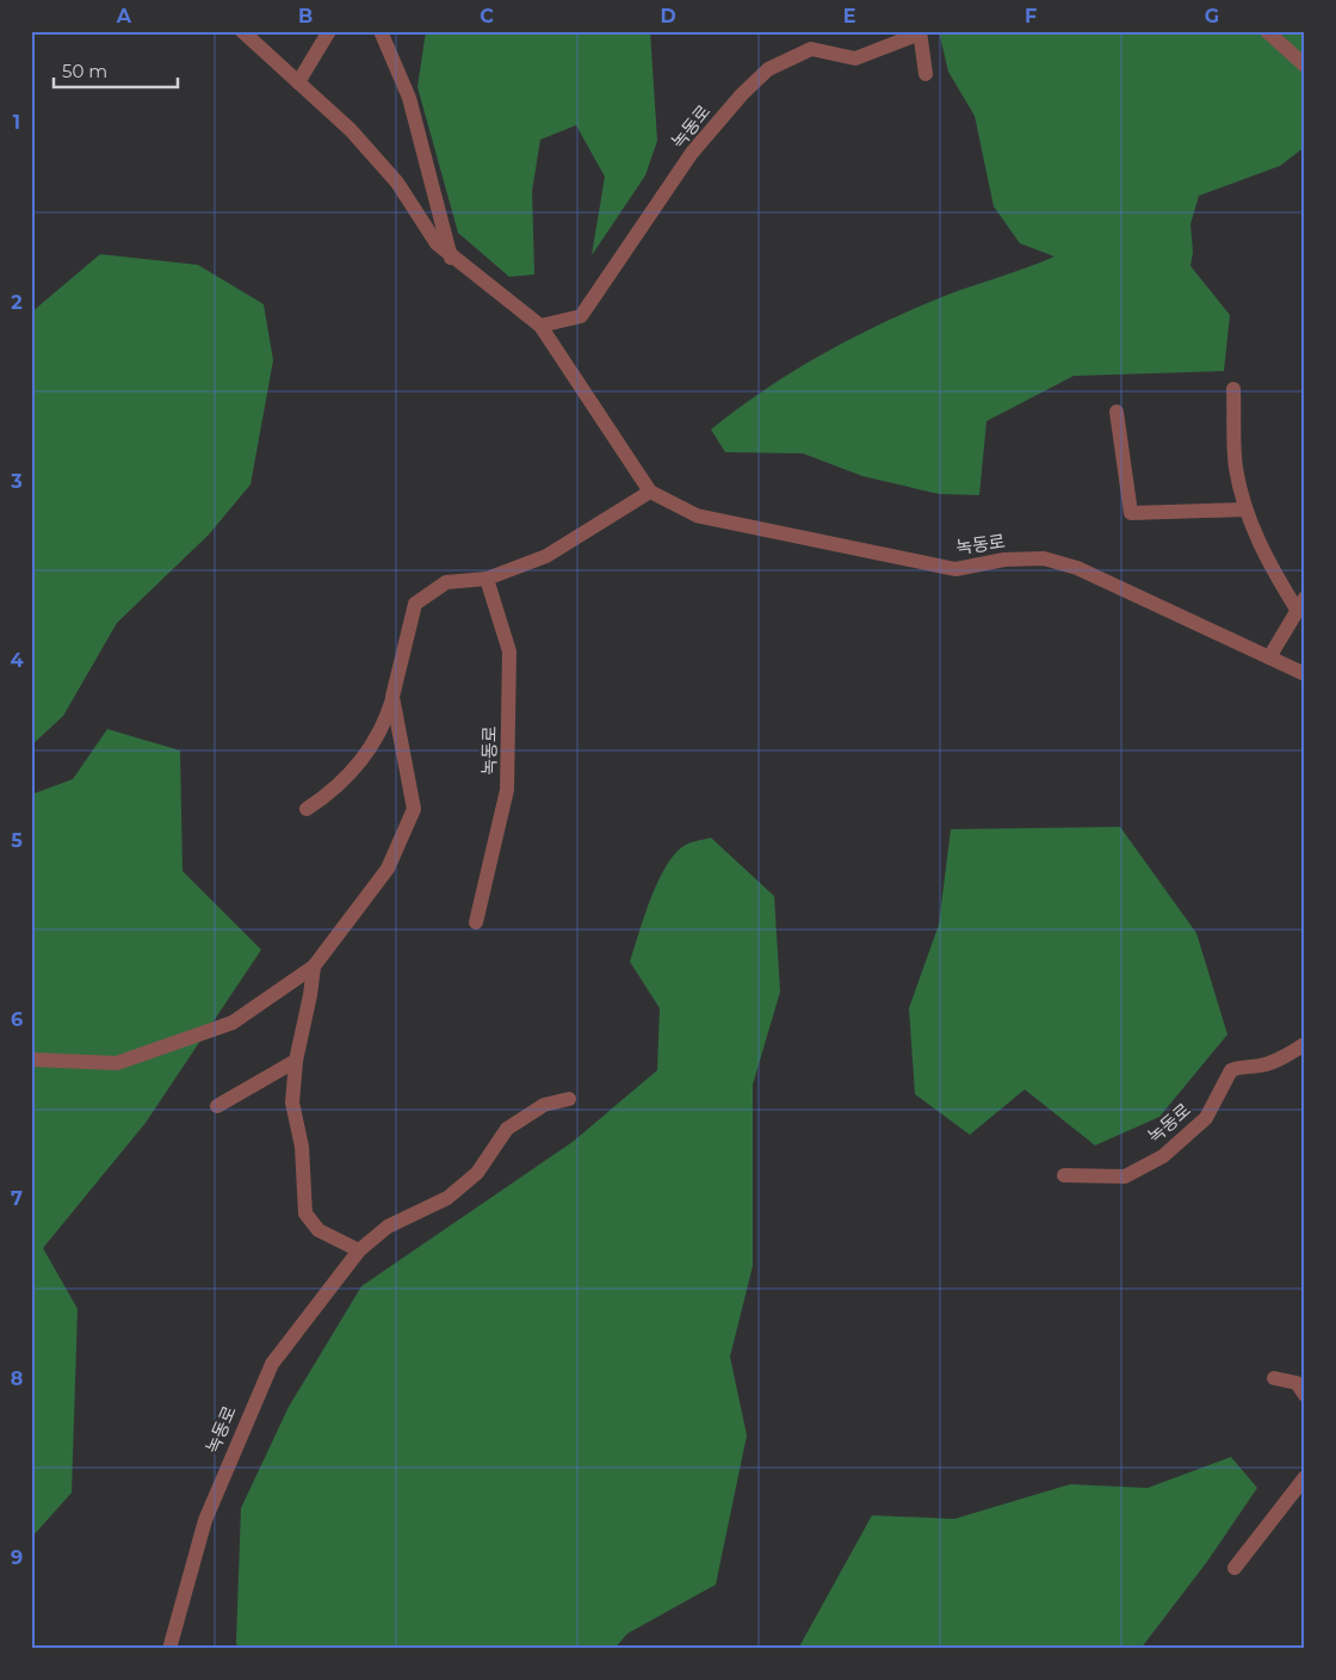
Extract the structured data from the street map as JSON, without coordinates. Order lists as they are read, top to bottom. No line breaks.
{"streets":{"street":["녹동로"]},"scale_bar":"50 m","grid":{"columns":["A","B","C","D","E","F","G"],"rows":["1","2","3","4","5","6","7","8","9"]}}
